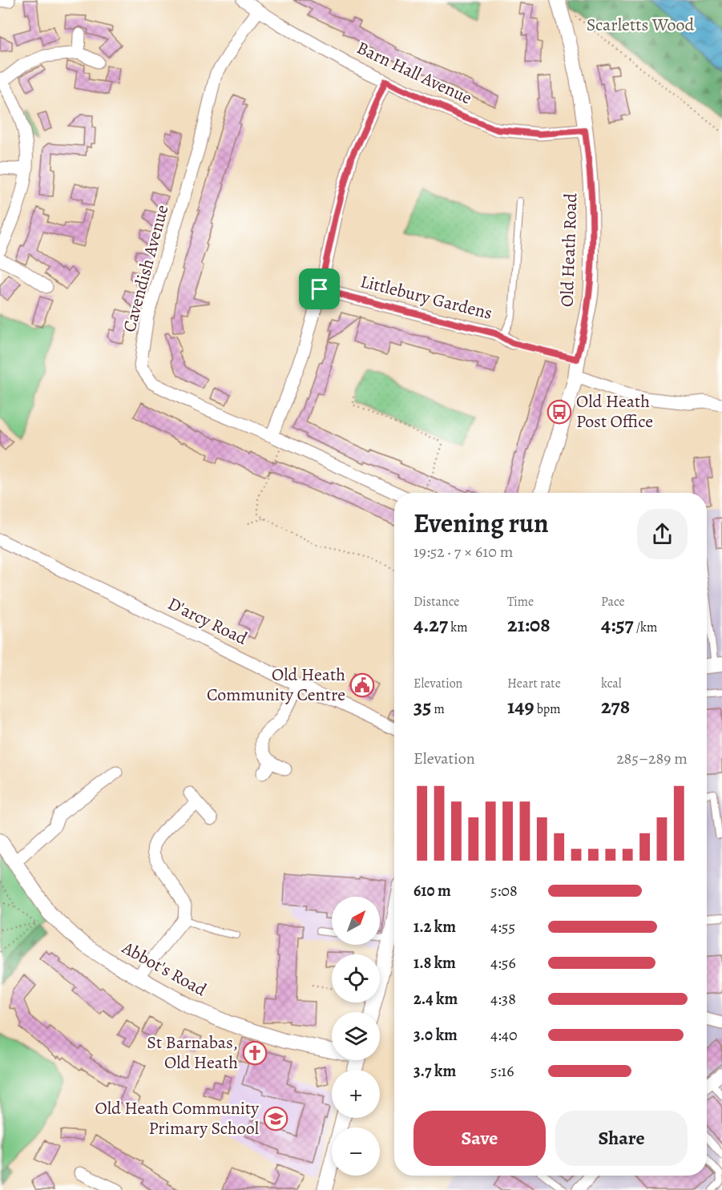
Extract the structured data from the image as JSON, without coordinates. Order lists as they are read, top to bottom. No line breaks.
{"streets":{"street":["Barn Hall Avenue","Old Heath Road","Cavendish Avenue","Littlebury Gardens","D'arcy Road","Abbot's Road"]},"crossings":[["Barn Hall Avenue","Old Heath Road"],["Barn Hall Avenue","Cavendish Avenue"]],"parks":["Scarletts Wood"],"places":{"bus stop":["Old Heath Post Office"],"public building":["Old Heath Community Centre"],"church":["St Barnabas, Old Heath"],"school or university":["Old Heath Community Primary School"]},"north":"top right","page":{"heading":["Evening run","19:52 · 7 × 610 m"],"stats":[["Distance","4.27 km"],["Time","21:08"],["Pace","4:57 /km"],["Elevation","35 m"],["Heart rate","149 bpm"],["kcal","278"]],"chart":["Elevation","285–289 m"],"list":[{"name":"610 m","note":"5:08"},{"name":"1.2 km","note":"4:55"},{"name":"1.8 km","note":"4:56"},{"name":"2.4 km","note":"4:38"},{"name":"3.0 km","note":"4:40"},{"name":"3.7 km","note":"5:16"}],"map_buttons":["+","−"],"buttons":["Save","Share"]}}
